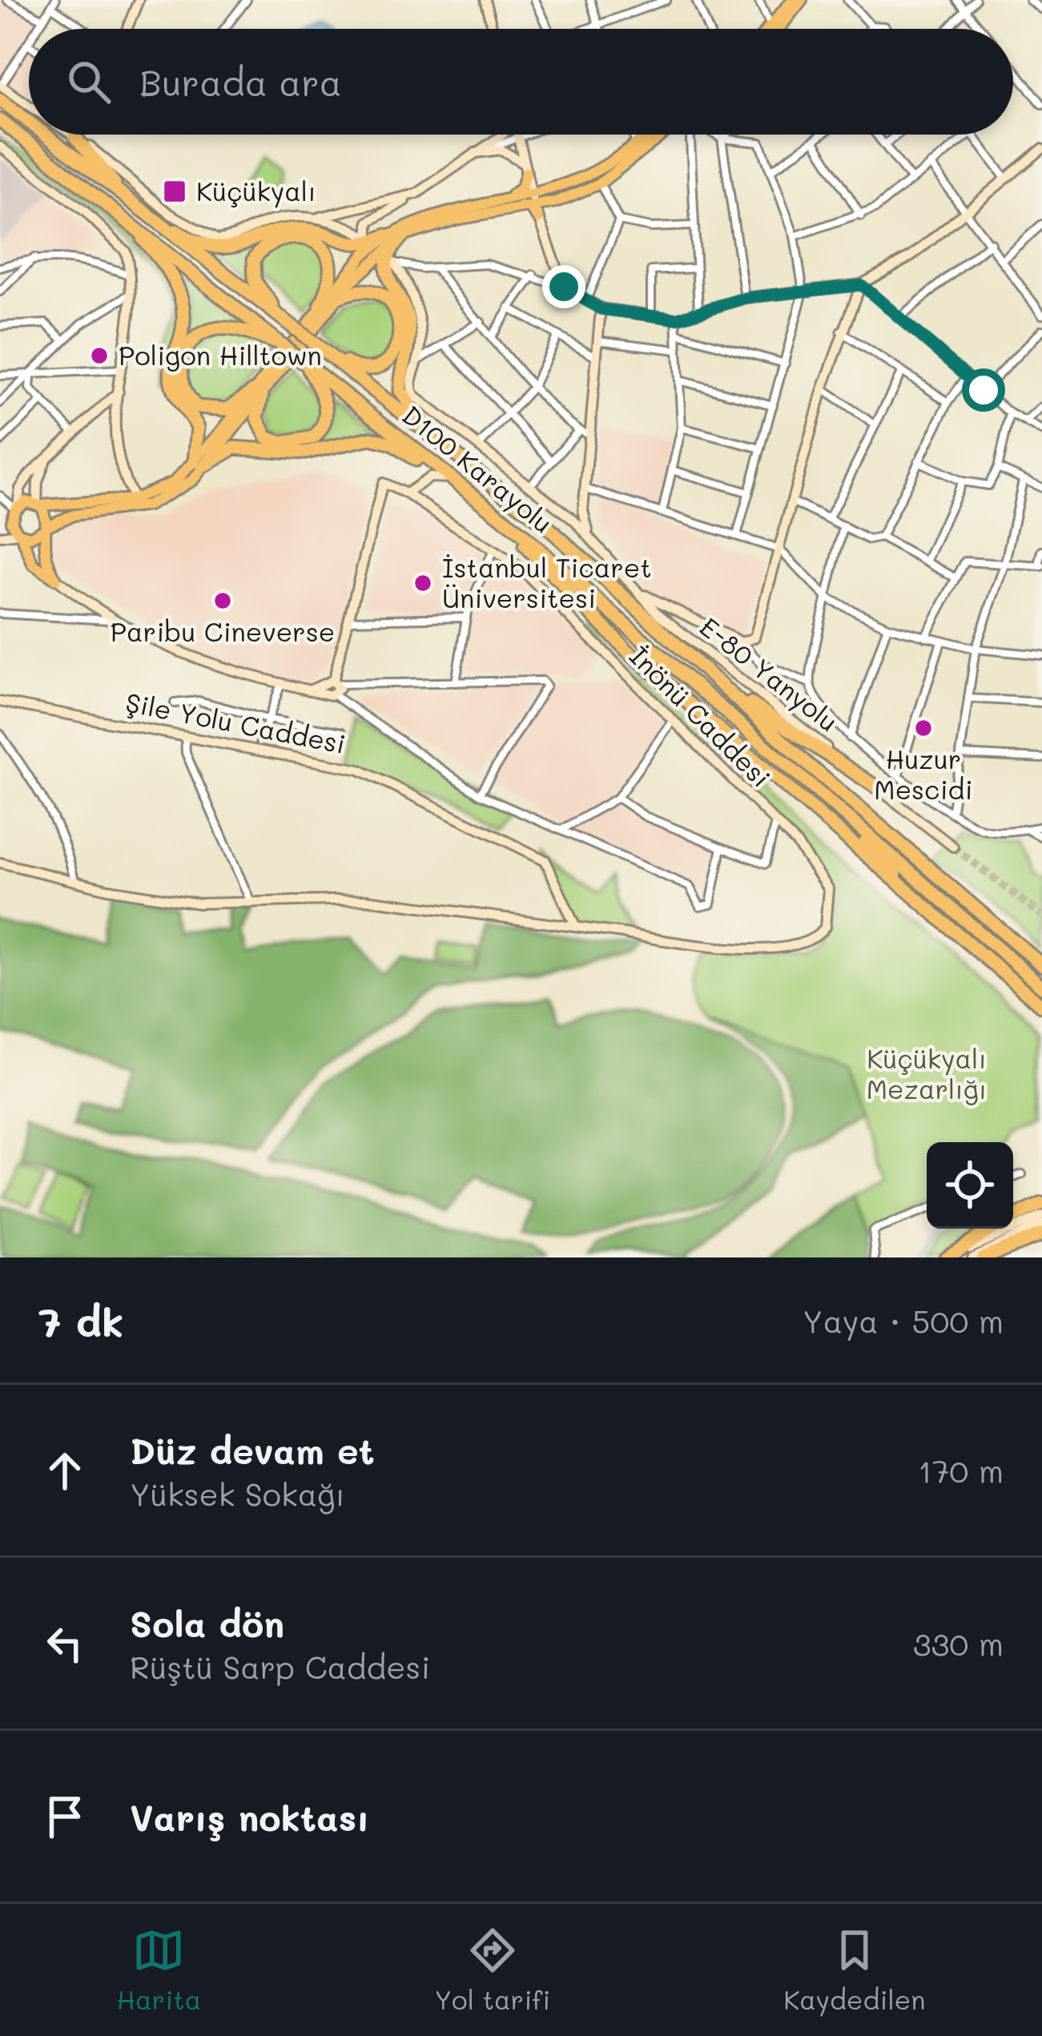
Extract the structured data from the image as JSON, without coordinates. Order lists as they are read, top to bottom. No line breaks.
{"streets":{"highway":["D100 Karayolu"],"street":["E-80 Yanyolu","İnönü Caddesi","Şile Yolu Caddesi"]},"crossings":[["İnönü Caddesi","Şile Yolu Caddesi"]],"parks":["Küçükyalı Mezarlığı"],"places":{"transit":["Küçükyalı"],"other":["Poligon Hilltown","İstanbul Ticaret Üniversitesi","Paribu Cineverse","Huzur Mescidi"]},"page":{"search":"Burada ara","heading":["7 dk","Yaya · 500 m"],"list":[["Düz devam et","Yüksek Sokağı","170 m"],["Sola dön","Rüştü Sarp Caddesi","330 m"],"Varış noktası"],"nav":["Harita","Yol tarifi","Kaydedilen"]}}
